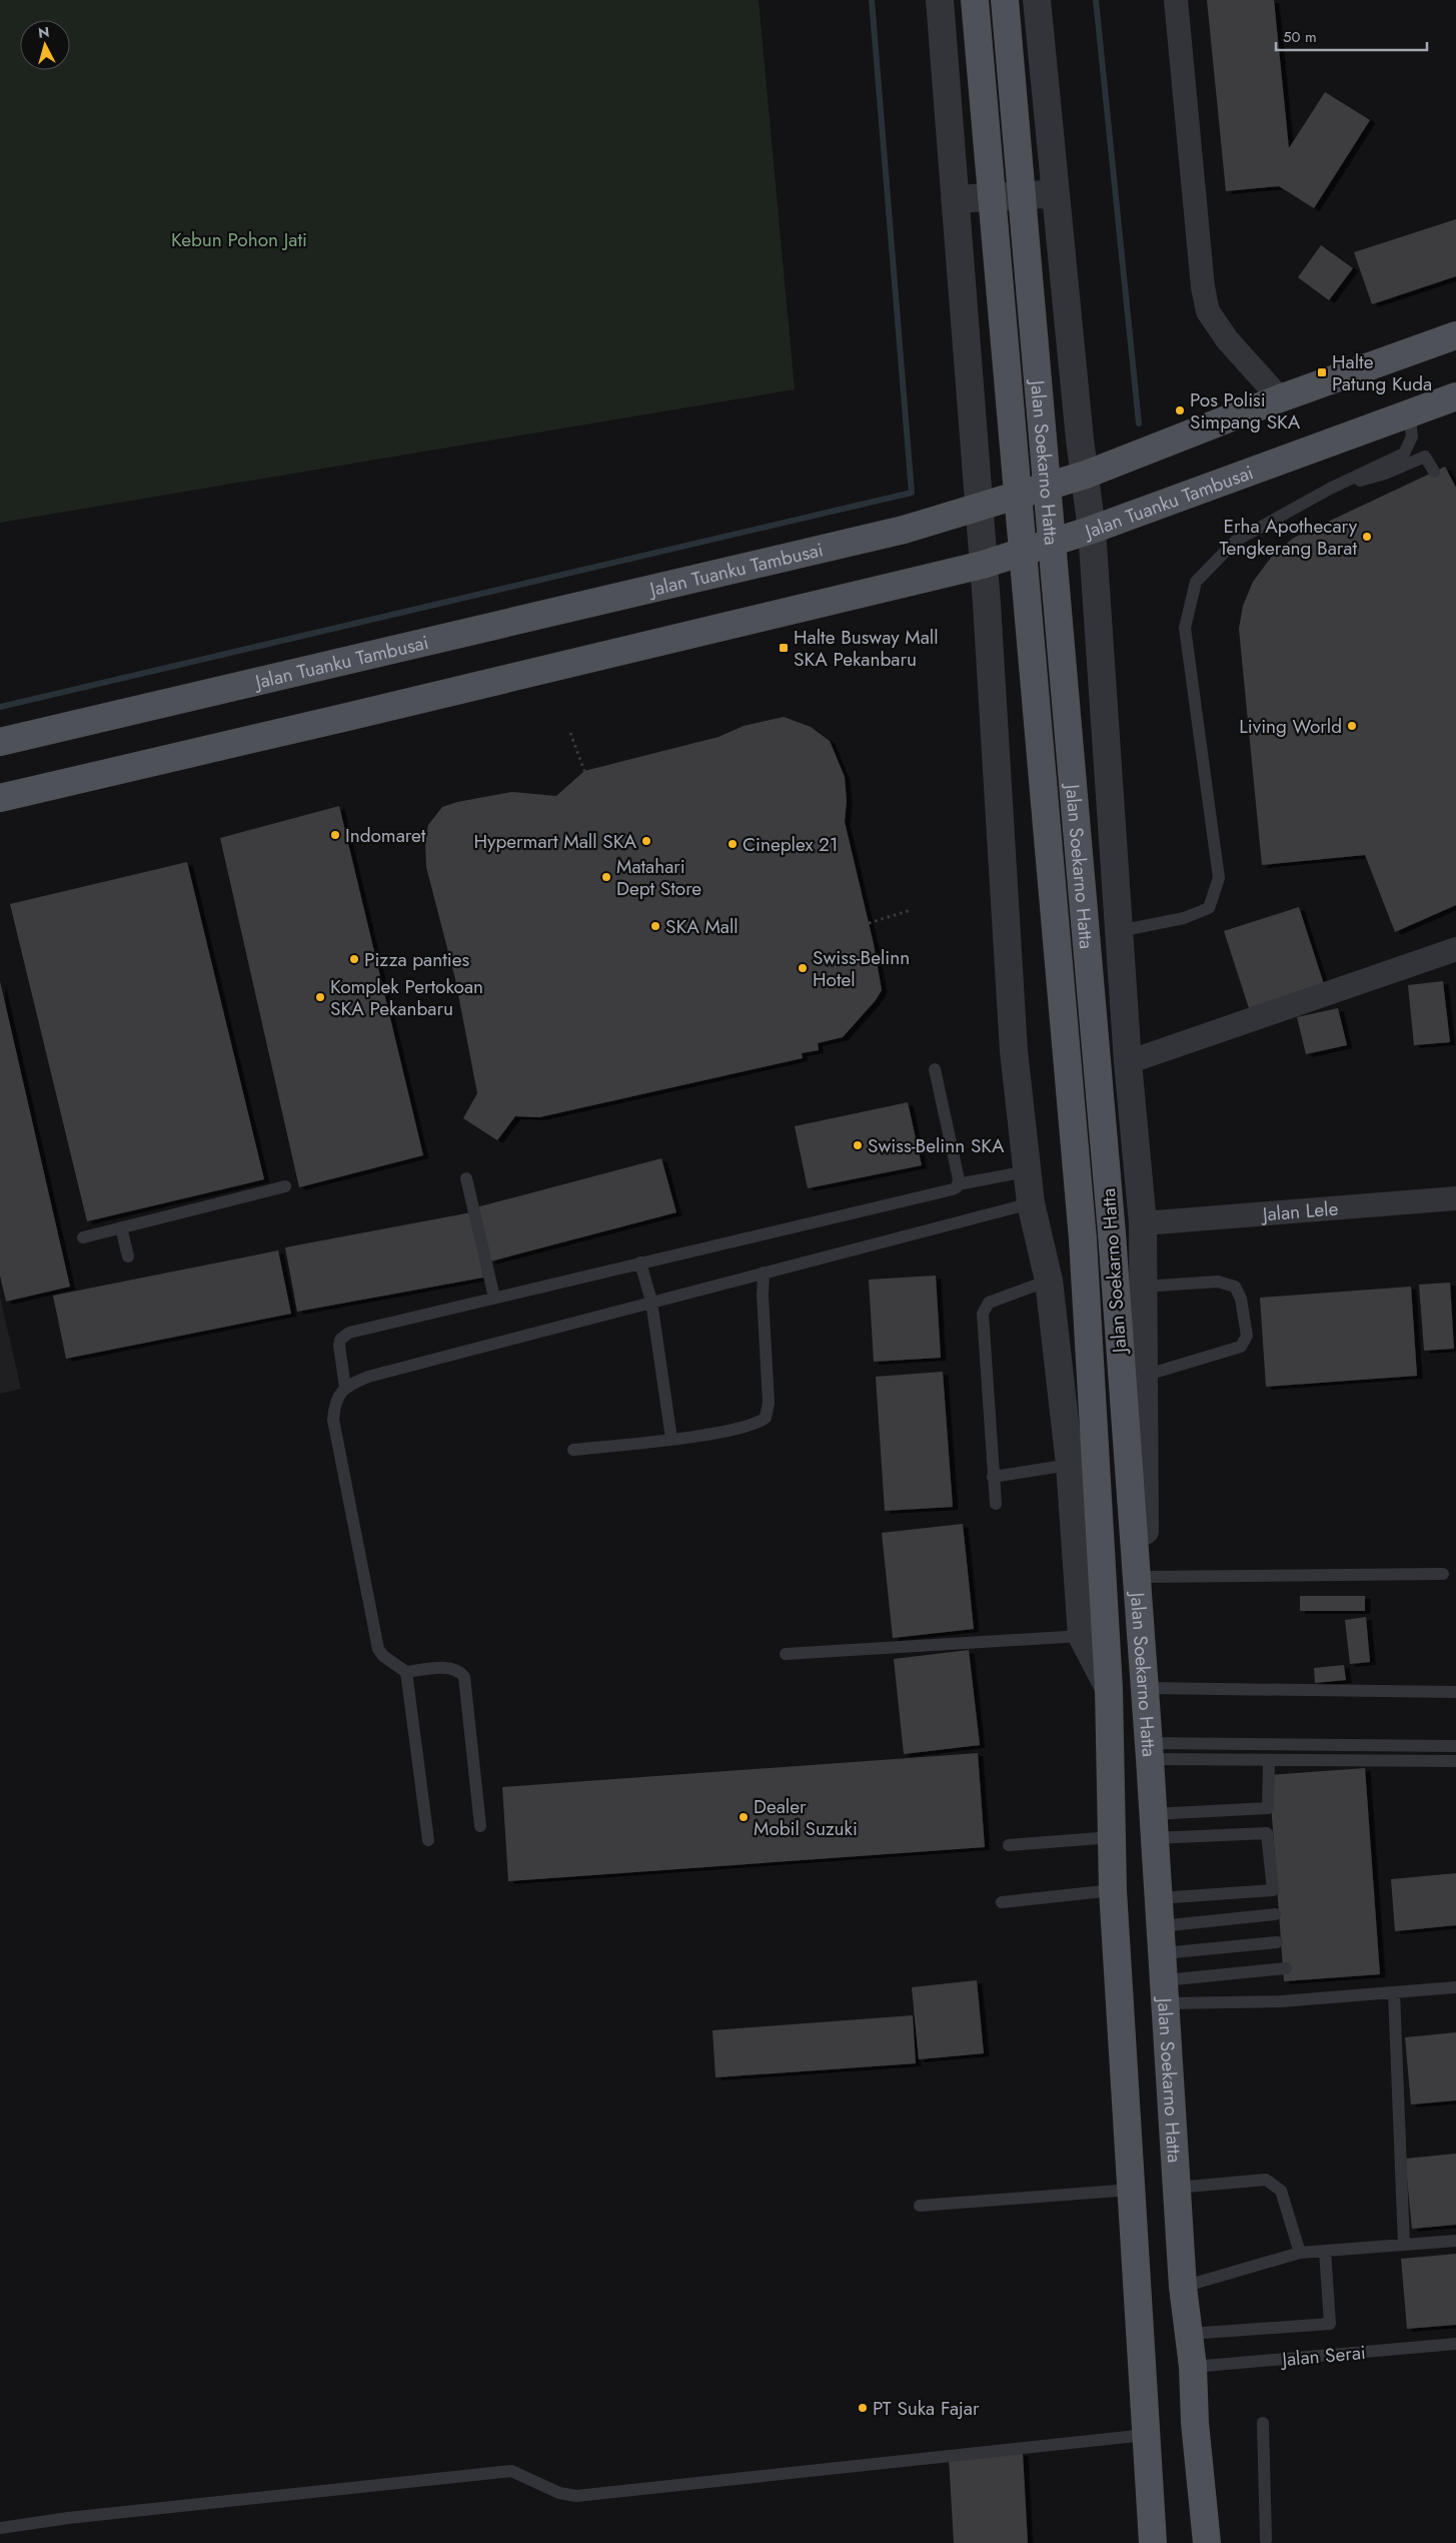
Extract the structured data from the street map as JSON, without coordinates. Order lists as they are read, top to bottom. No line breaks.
{"streets":{"main road":["Jalan Soekarno Hatta","Jalan Tuanku Tambusai"],"street":["Jalan Lele"],"lane":["Jalan Serai"]},"crossings":[["Jalan Soekarno Hatta","Jalan Tuanku Tambusai"],["Jalan Soekarno Hatta","Jalan Serai"]],"parks":["Kebun Pohon Jati"],"places":{"transit":["Halte Patung Kuda","Halte Busway Mall SKA Pekanbaru"],"other":["Pos Polisi Simpang SKA","Erha Apothecary Tengkerang Barat","Living World","Indomaret","Hypermart Mall SKA","Cineplex 21","Matahari Dept Store","SKA Mall","Pizza panties","Swiss-Belinn Hotel","Komplek Pertokoan SKA Pekanbaru","Swiss-Belinn SKA","Dealer Mobil Suzuki","PT Suka Fajar"]},"scale_bar":"50 m","north":"top"}
